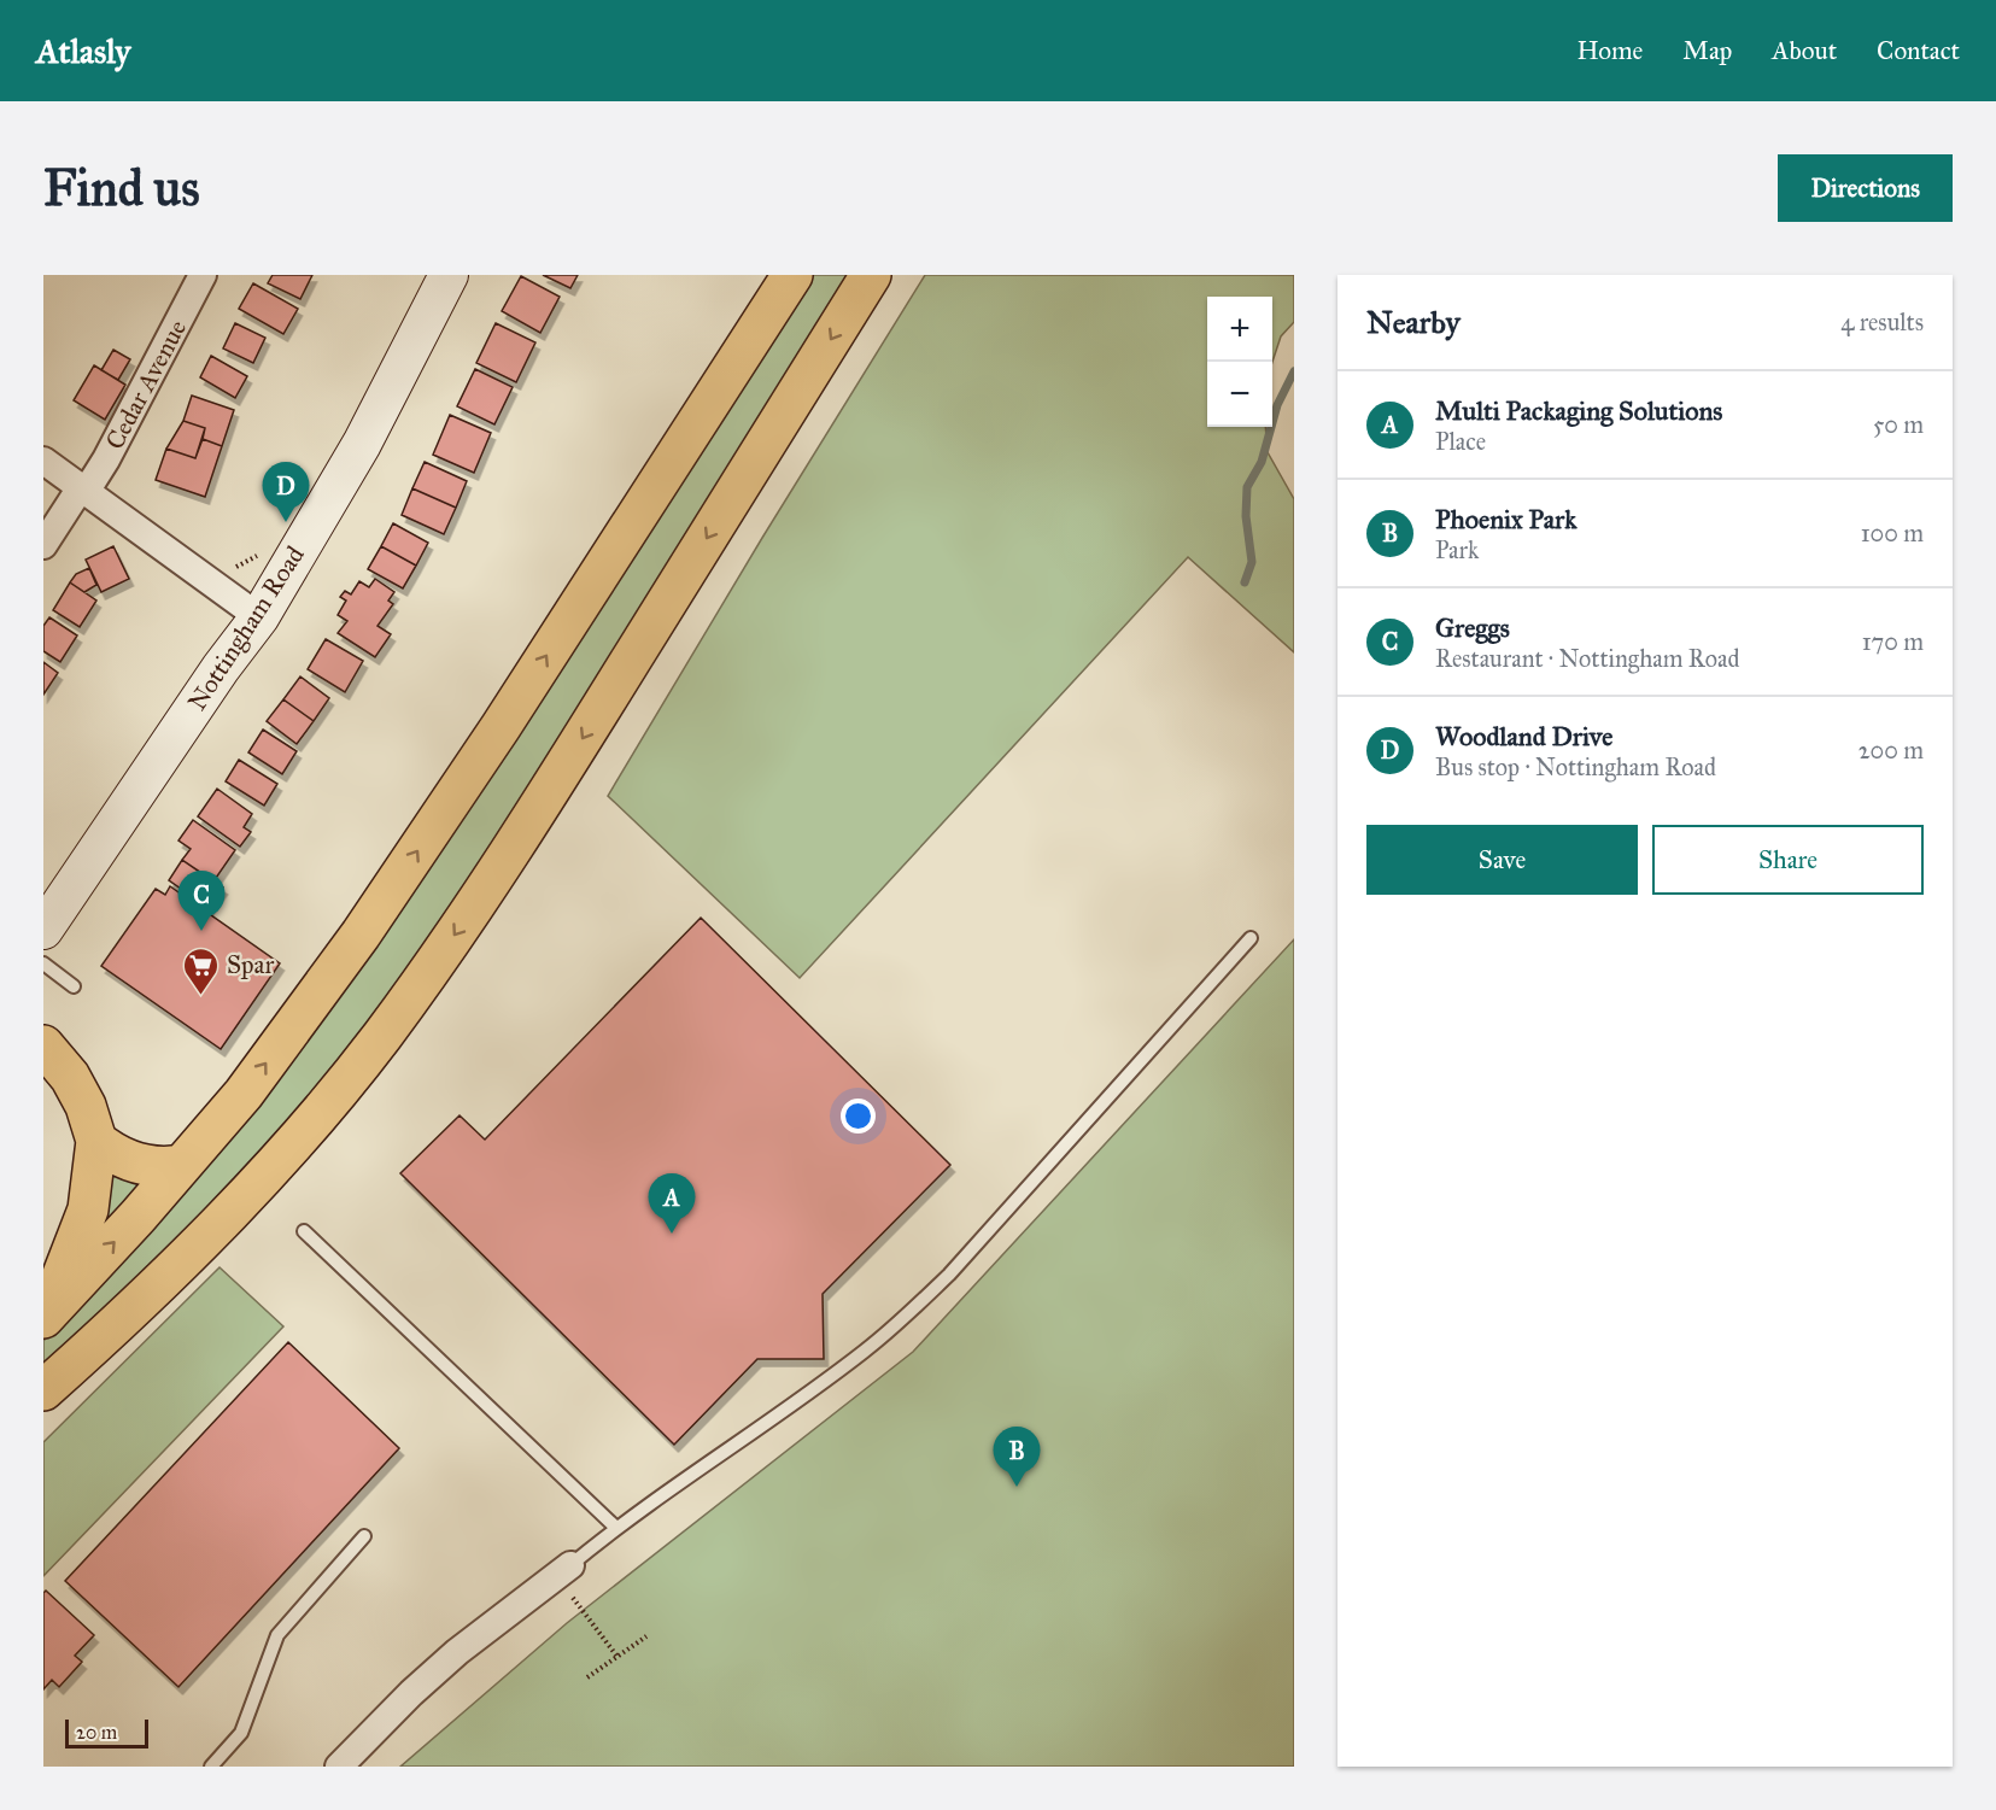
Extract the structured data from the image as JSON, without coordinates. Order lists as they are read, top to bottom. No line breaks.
{"streets":{"street":["Cedar Avenue","Nottingham Road"]},"places":{"supermarket":["Spar"]},"scale_bar":"20 m","page":{"header":"Atlasly","nav":["Home","Map","About","Contact"],"buttons":["Directions",["Save","Share"]],"title":"Find us","heading":["Nearby","4 results"],"map_buttons":["+","−"],"list":[{"mark":"A","name":"Multi Packaging Solutions","note":"Place","value":"50 m"},{"mark":"B","name":"Phoenix Park","note":"Park","value":"100 m"},{"mark":"C","name":"Greggs","note":"Restaurant · Nottingham Road","value":"170 m"},{"mark":"D","name":"Woodland Drive","note":"Bus stop · Nottingham Road","value":"200 m"}],"pins":["D","C","A","B"],"scale":"20 m"}}
